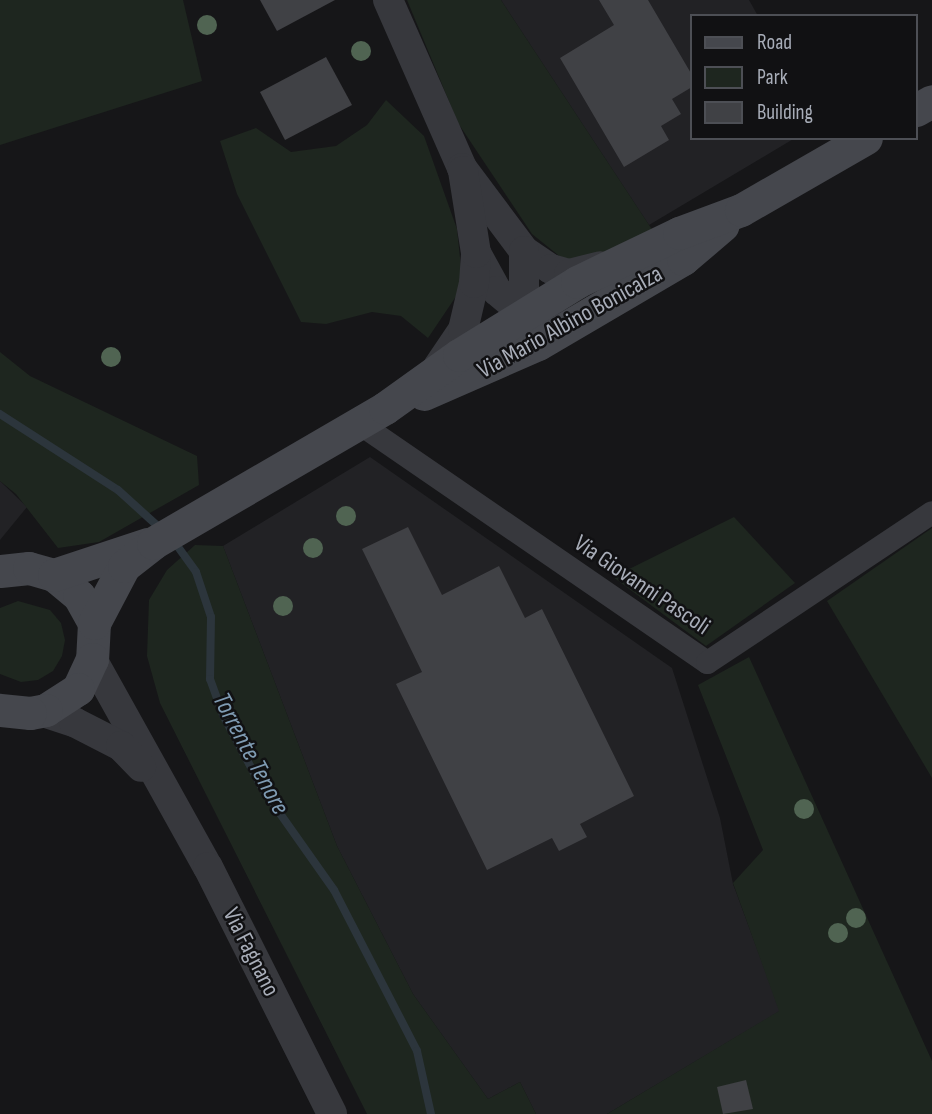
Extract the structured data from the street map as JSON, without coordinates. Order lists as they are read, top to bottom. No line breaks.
{"streets":{"main road":["Via Mario Albino Bonicalza"],"street":["Via Giovanni Pascoli","Via Fagnano"]},"crossings":[["Via Mario Albino Bonicalza","Via Giovanni Pascoli"]],"water":["Torrente Tenore"],"legend":["Road","Park","Building"]}
